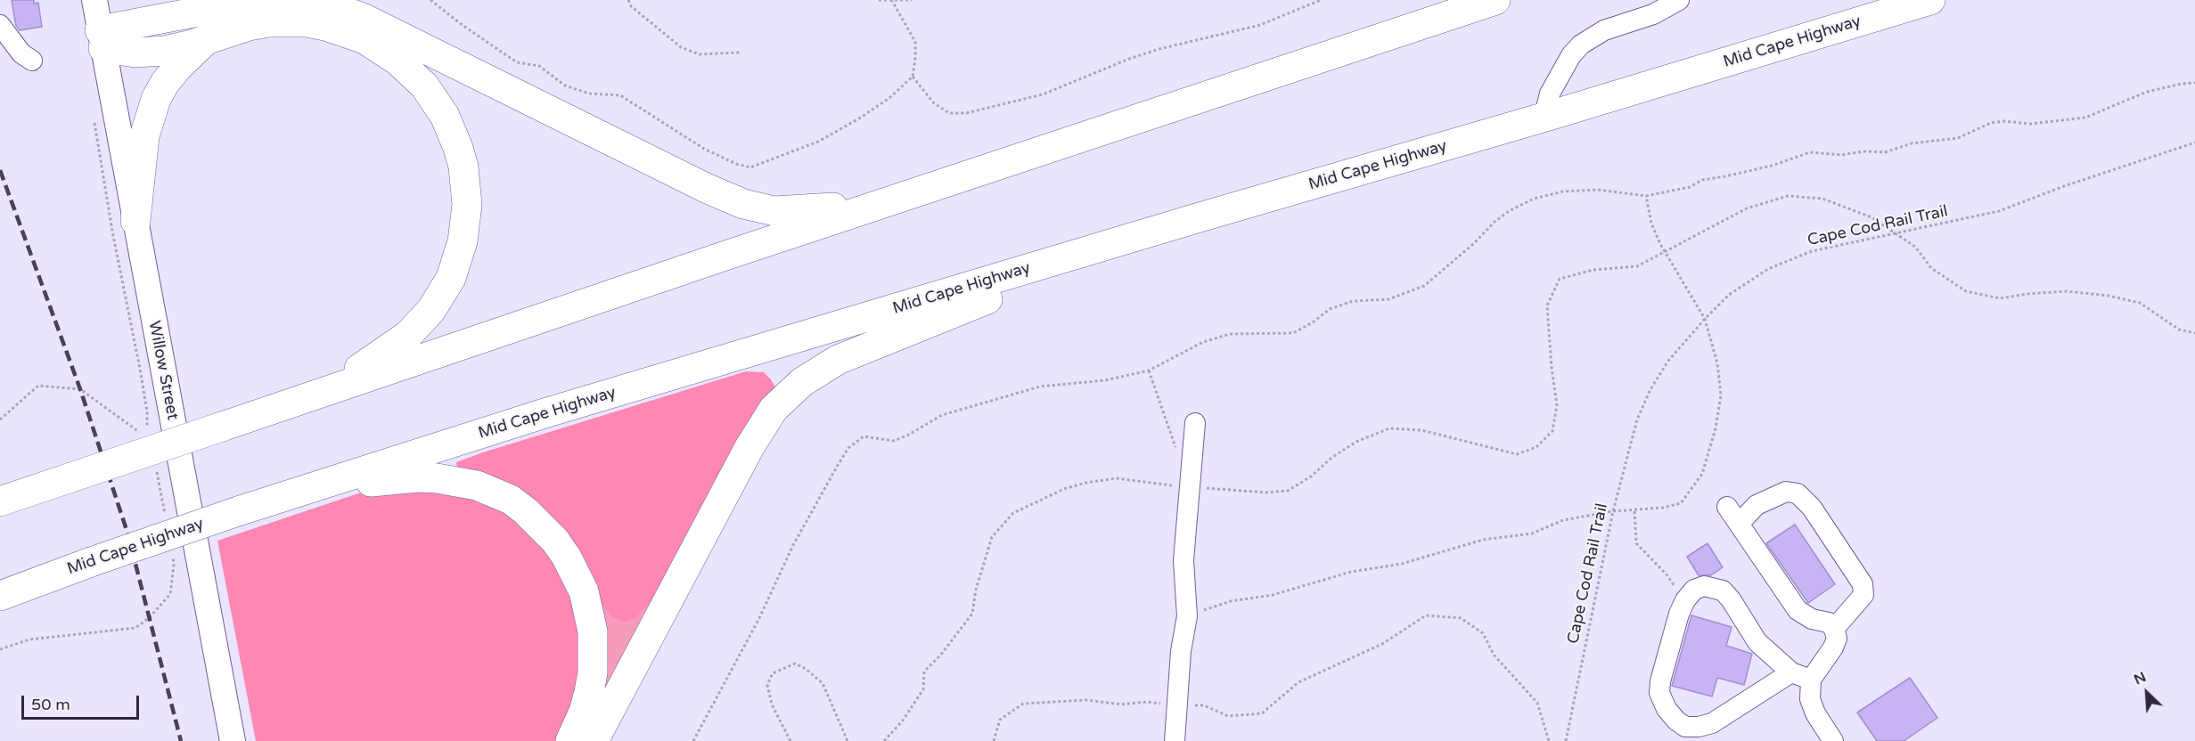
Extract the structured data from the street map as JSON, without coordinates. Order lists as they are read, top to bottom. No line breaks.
{"streets":{"highway":["Mid Cape Highway"],"main road":["Willow Street"],"path":["Cape Cod Rail Trail"]},"scale_bar":"50 m","north":"top left"}
